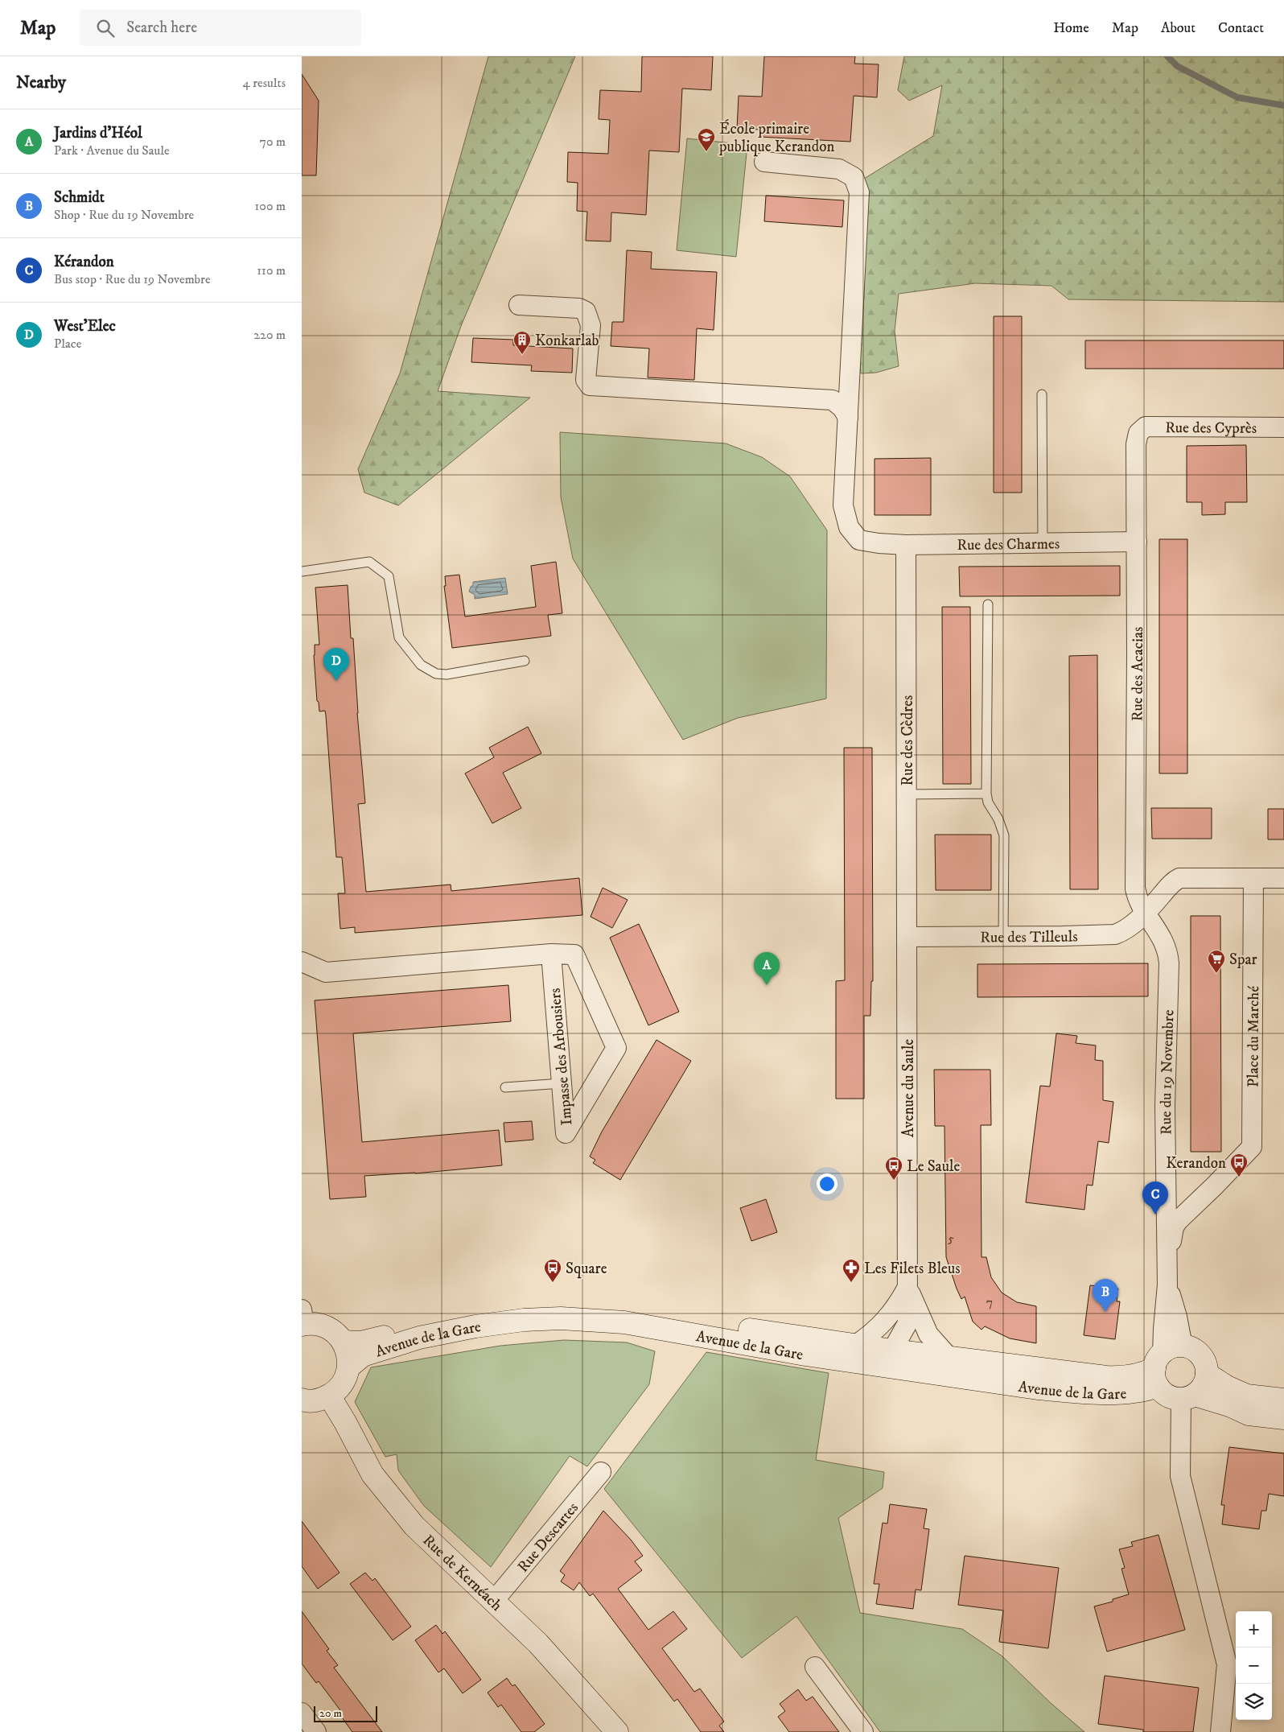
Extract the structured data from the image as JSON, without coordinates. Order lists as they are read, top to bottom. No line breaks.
{"streets":{"main road":["Avenue de la Gare","Rue de Kernéach"],"street":["Rue des Cyprès","Rue des Charmes","Rue des Acacias","Rue des Cèdres","Rue des Tilleuls","Place du Marché","Impasse des Arbousiers","Rue du 19 Novembre","Avenue du Saule","Rue Descartes"]},"crossings":[["Rue des Cyprès","Rue des Acacias"],["Rue des Charmes","Rue des Acacias"],["Rue des Charmes","Rue des Cèdres"],["Rue des Acacias","Rue des Tilleuls"],["Rue des Acacias","Rue du 19 Novembre"],["Rue des Cèdres","Rue des Tilleuls"],["Rue des Cèdres","Avenue du Saule"],["Rue des Tilleuls","Place du Marché"],["Rue des Tilleuls","Rue du 19 Novembre"],["Rue des Tilleuls","Avenue du Saule"],["Place du Marché","Rue du 19 Novembre"],["Rue du 19 Novembre","Avenue de la Gare"],["Avenue du Saule","Avenue de la Gare"],["Rue Descartes","Rue de Kernéach"]],"places":{"school or university":["École primaire publique Kerandon"],"building":["Konkarlab"],"supermarket":["Spar"],"bus stop":["Kerandon","Le Saule","Square"],"pharmacy":["Les Filets Bleus"]},"house_numbers":["5","7"],"scale_bar":"20 m","page":{"header":"Map","search":"Search here","nav":["Home","Map","About","Contact"],"heading":["Nearby","4 results"],"list":[{"mark":"A","name":"Jardins d'Héol","note":"Park · Avenue du Saule","value":"70 m"},{"mark":"B","name":"Schmidt","note":"Shop · Rue du 19 Novembre","value":"100 m"},{"mark":"C","name":"Kérandon","note":"Bus stop · Rue du 19 Novembre","value":"110 m"},{"mark":"D","name":"West'Elec","note":"Place","value":"220 m"}],"pins":["D","A","C","B"],"map_buttons":["+","−"],"scale":"20 m"}}
